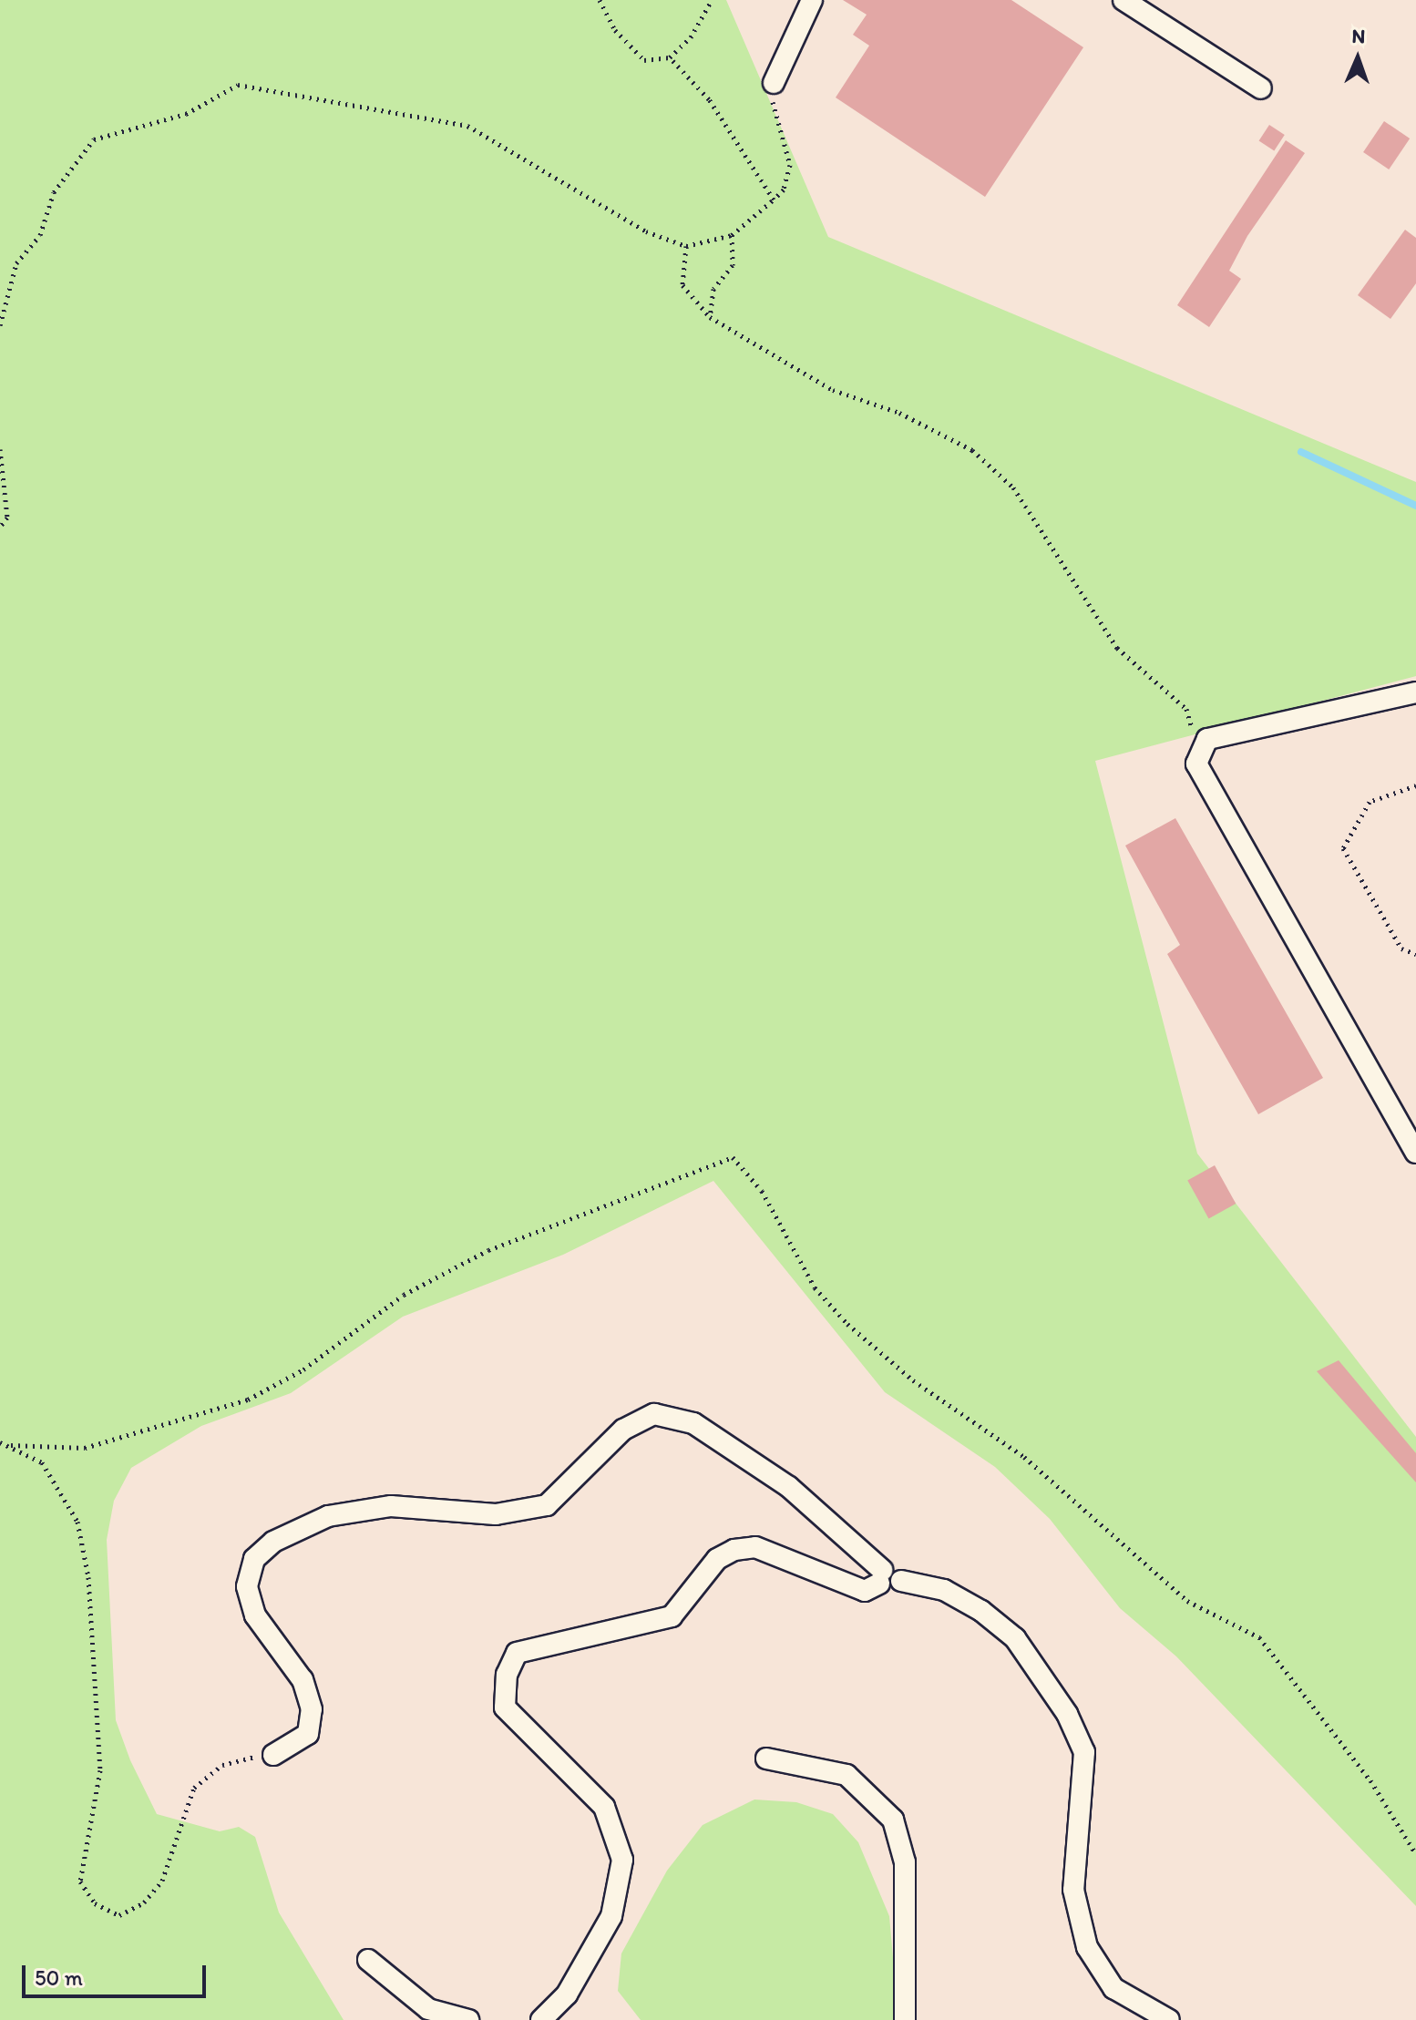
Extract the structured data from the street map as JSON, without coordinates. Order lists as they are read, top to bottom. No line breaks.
{"scale_bar":"50 m","north":"top"}
